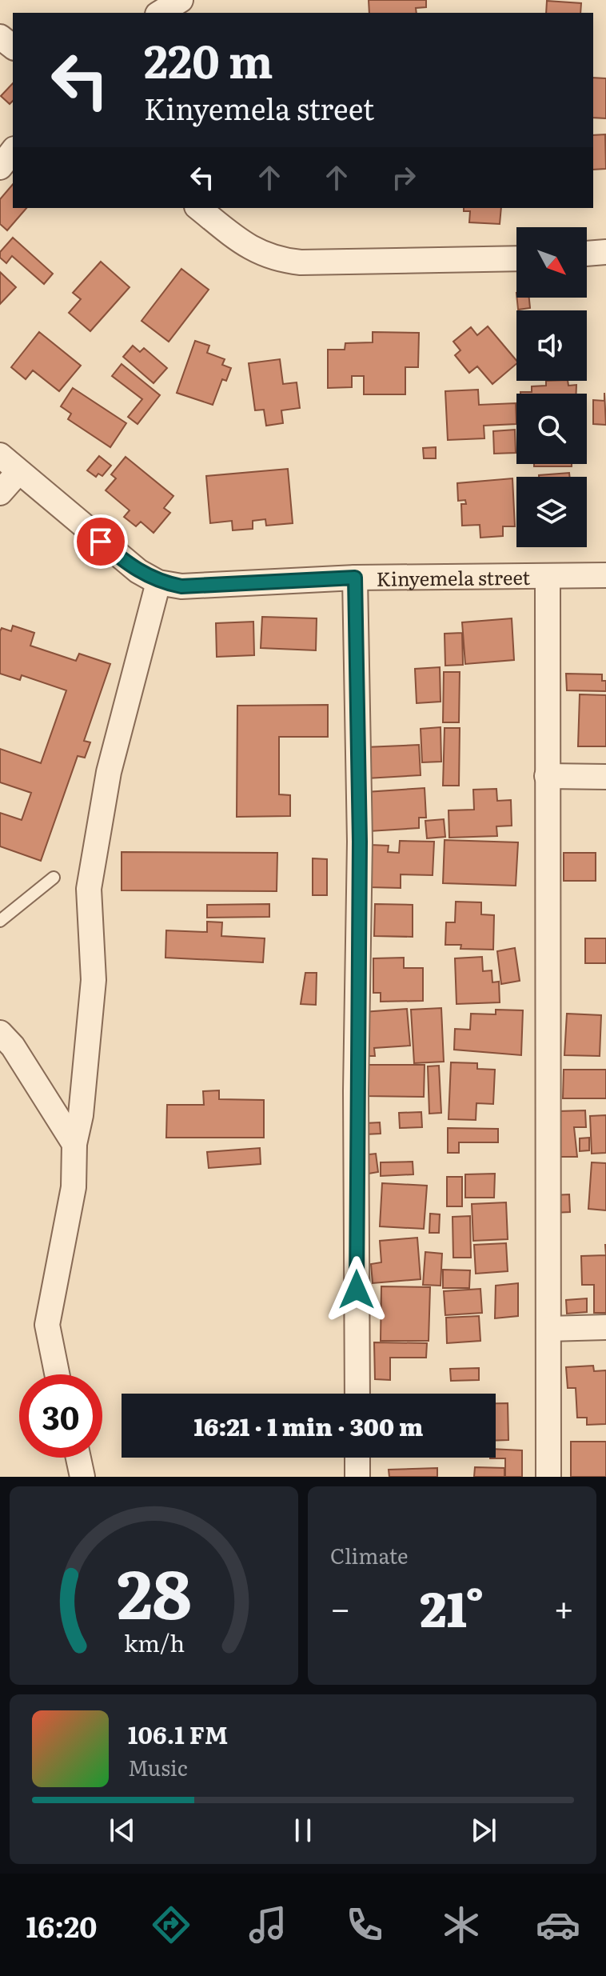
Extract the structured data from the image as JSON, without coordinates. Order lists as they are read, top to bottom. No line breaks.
{"streets":{"street":["Kinyemela street"]},"north":"bottom right","page":{"turn":["220 m","Kinyemela street"],"limit":"30","trip":"16:21 · 1 min · 300 m","tile":"Climate","heat":["−","21°","+"],"song":["106.1 FM","Music"],"tabs":"16:20","gauge":["28","km/h"]}}
